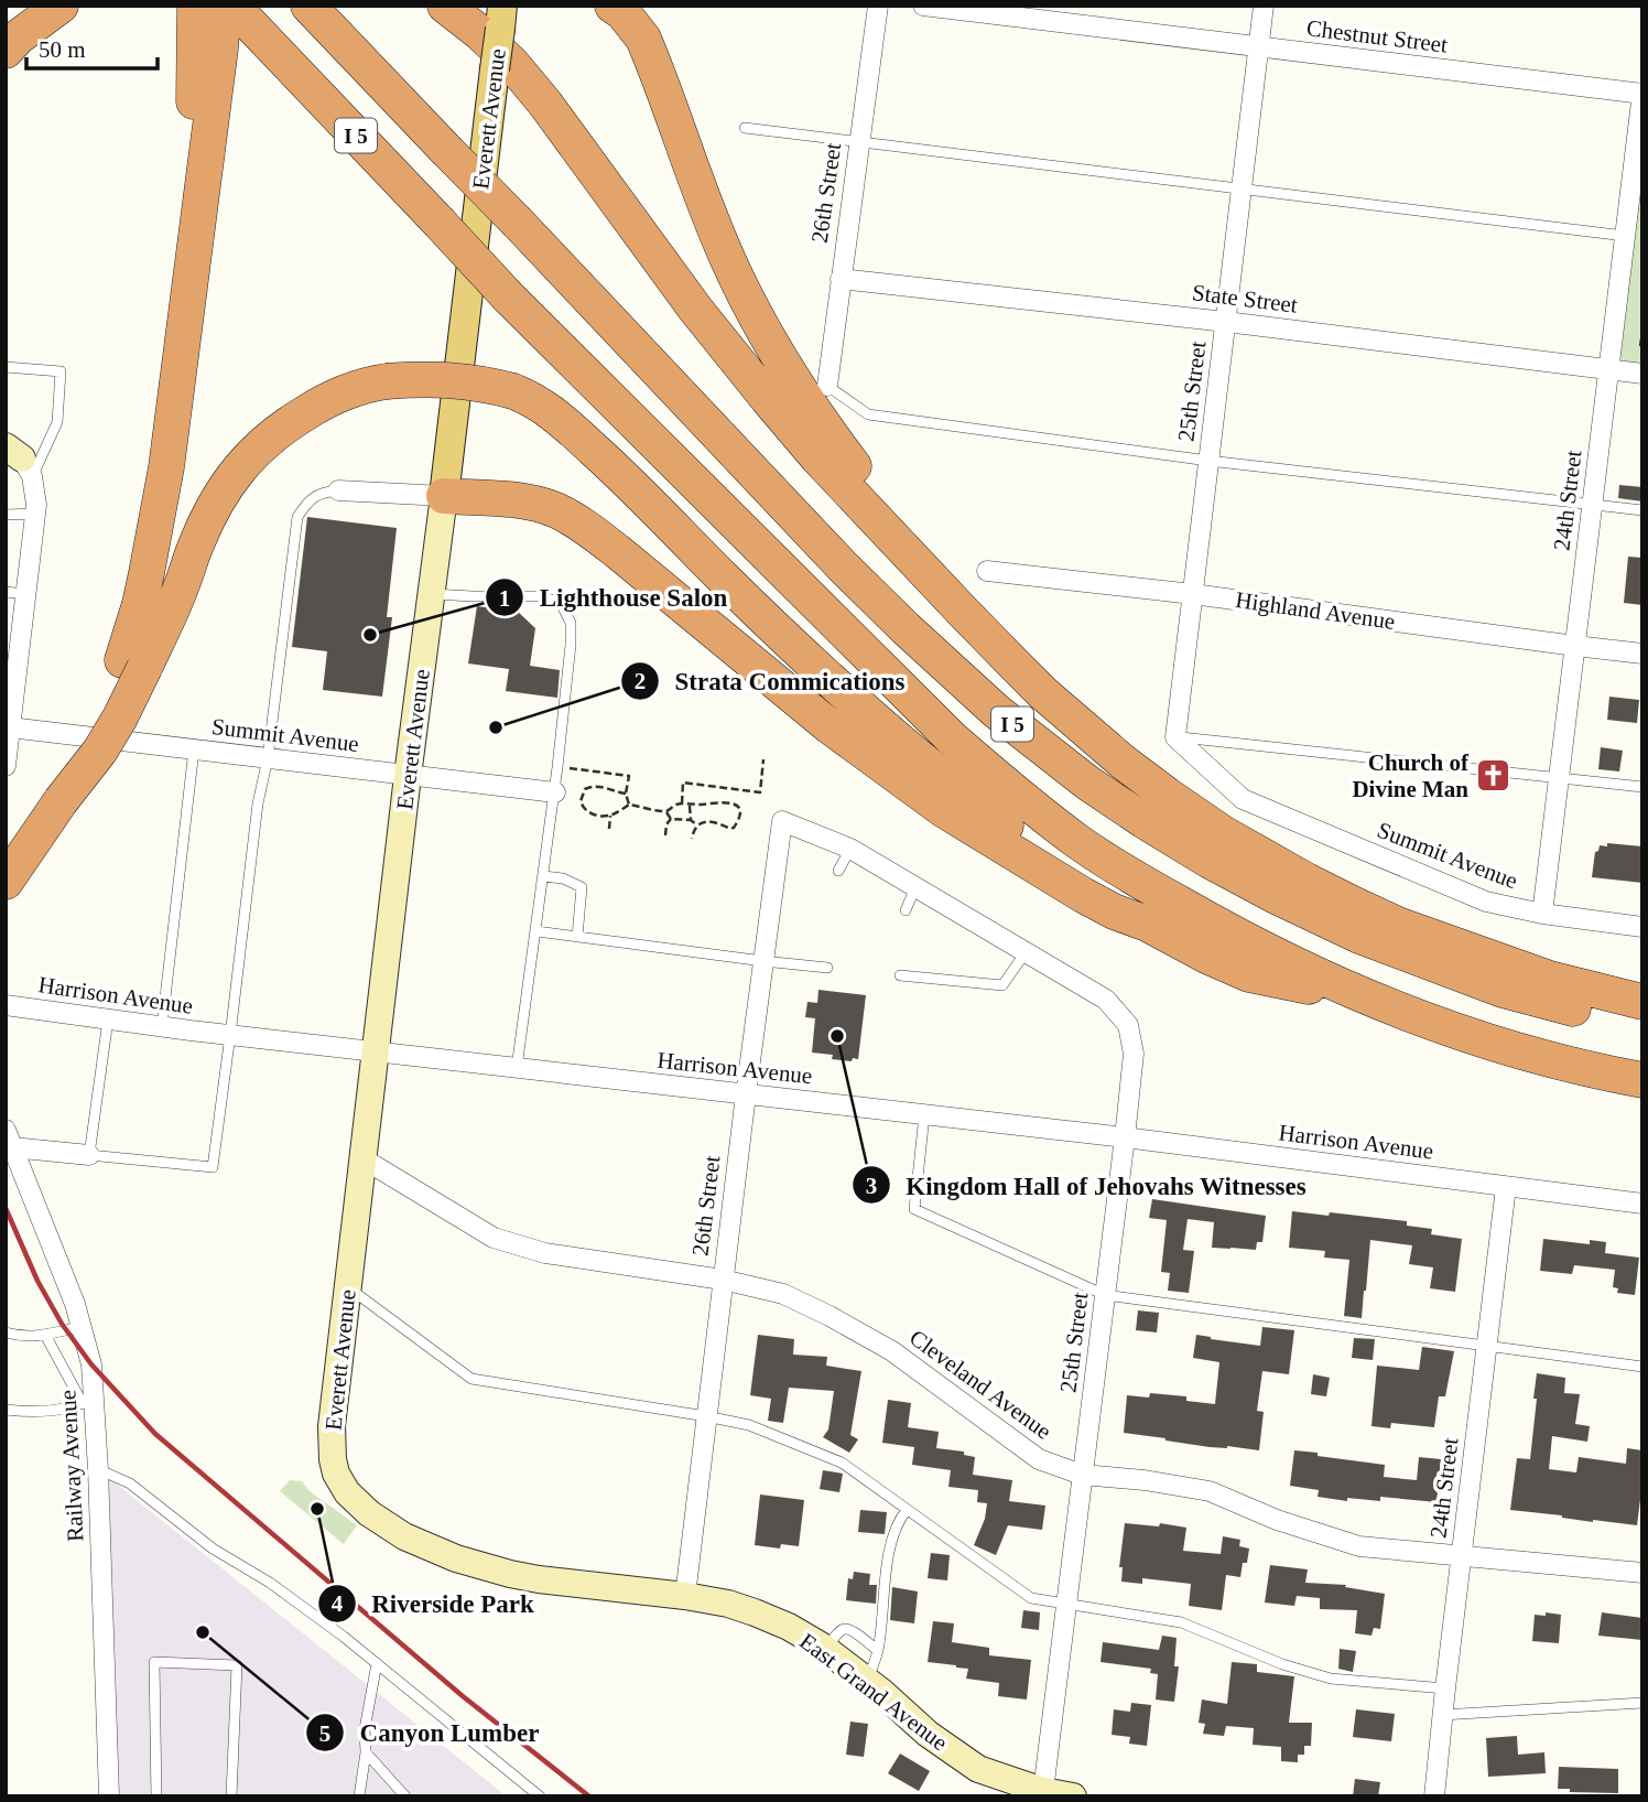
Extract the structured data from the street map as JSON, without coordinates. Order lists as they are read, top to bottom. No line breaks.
{"streets":{"highway":["I 5"],"main road":["Everett Avenue","East Grand Avenue"],"street":["Chestnut Street","26th Street","State Street","25th Street","24th Street","Highland Avenue","Summit Avenue","Harrison Avenue","Cleveland Avenue","Railway Avenue"]},"crossings":[["Chestnut Street","25th Street"],["Chestnut Street","24th Street"],["Everett Avenue","Summit Avenue"],["Everett Avenue","Harrison Avenue"],["Everett Avenue","Cleveland Avenue"],["Everett Avenue","East Grand Avenue"],["26th Street","State Street"],["26th Street","Harrison Avenue"],["26th Street","Cleveland Avenue"],["26th Street","East Grand Avenue"],["State Street","25th Street"],["State Street","24th Street"],["25th Street","Highland Avenue"],["25th Street","Summit Avenue"],["25th Street","Harrison Avenue"],["25th Street","Cleveland Avenue"],["25th Street","East Grand Avenue"],["24th Street","Highland Avenue"],["24th Street","Summit Avenue"],["24th Street","Harrison Avenue"],["24th Street","Cleveland Avenue"]],"places":{"other":["Lighthouse Salon","Strata Commications","Kingdom Hall of Jehovahs Witnesses","Riverside Park","Canyon Lumber"],"church":["Church of Divine Man"]},"scale_bar":"50 m"}
